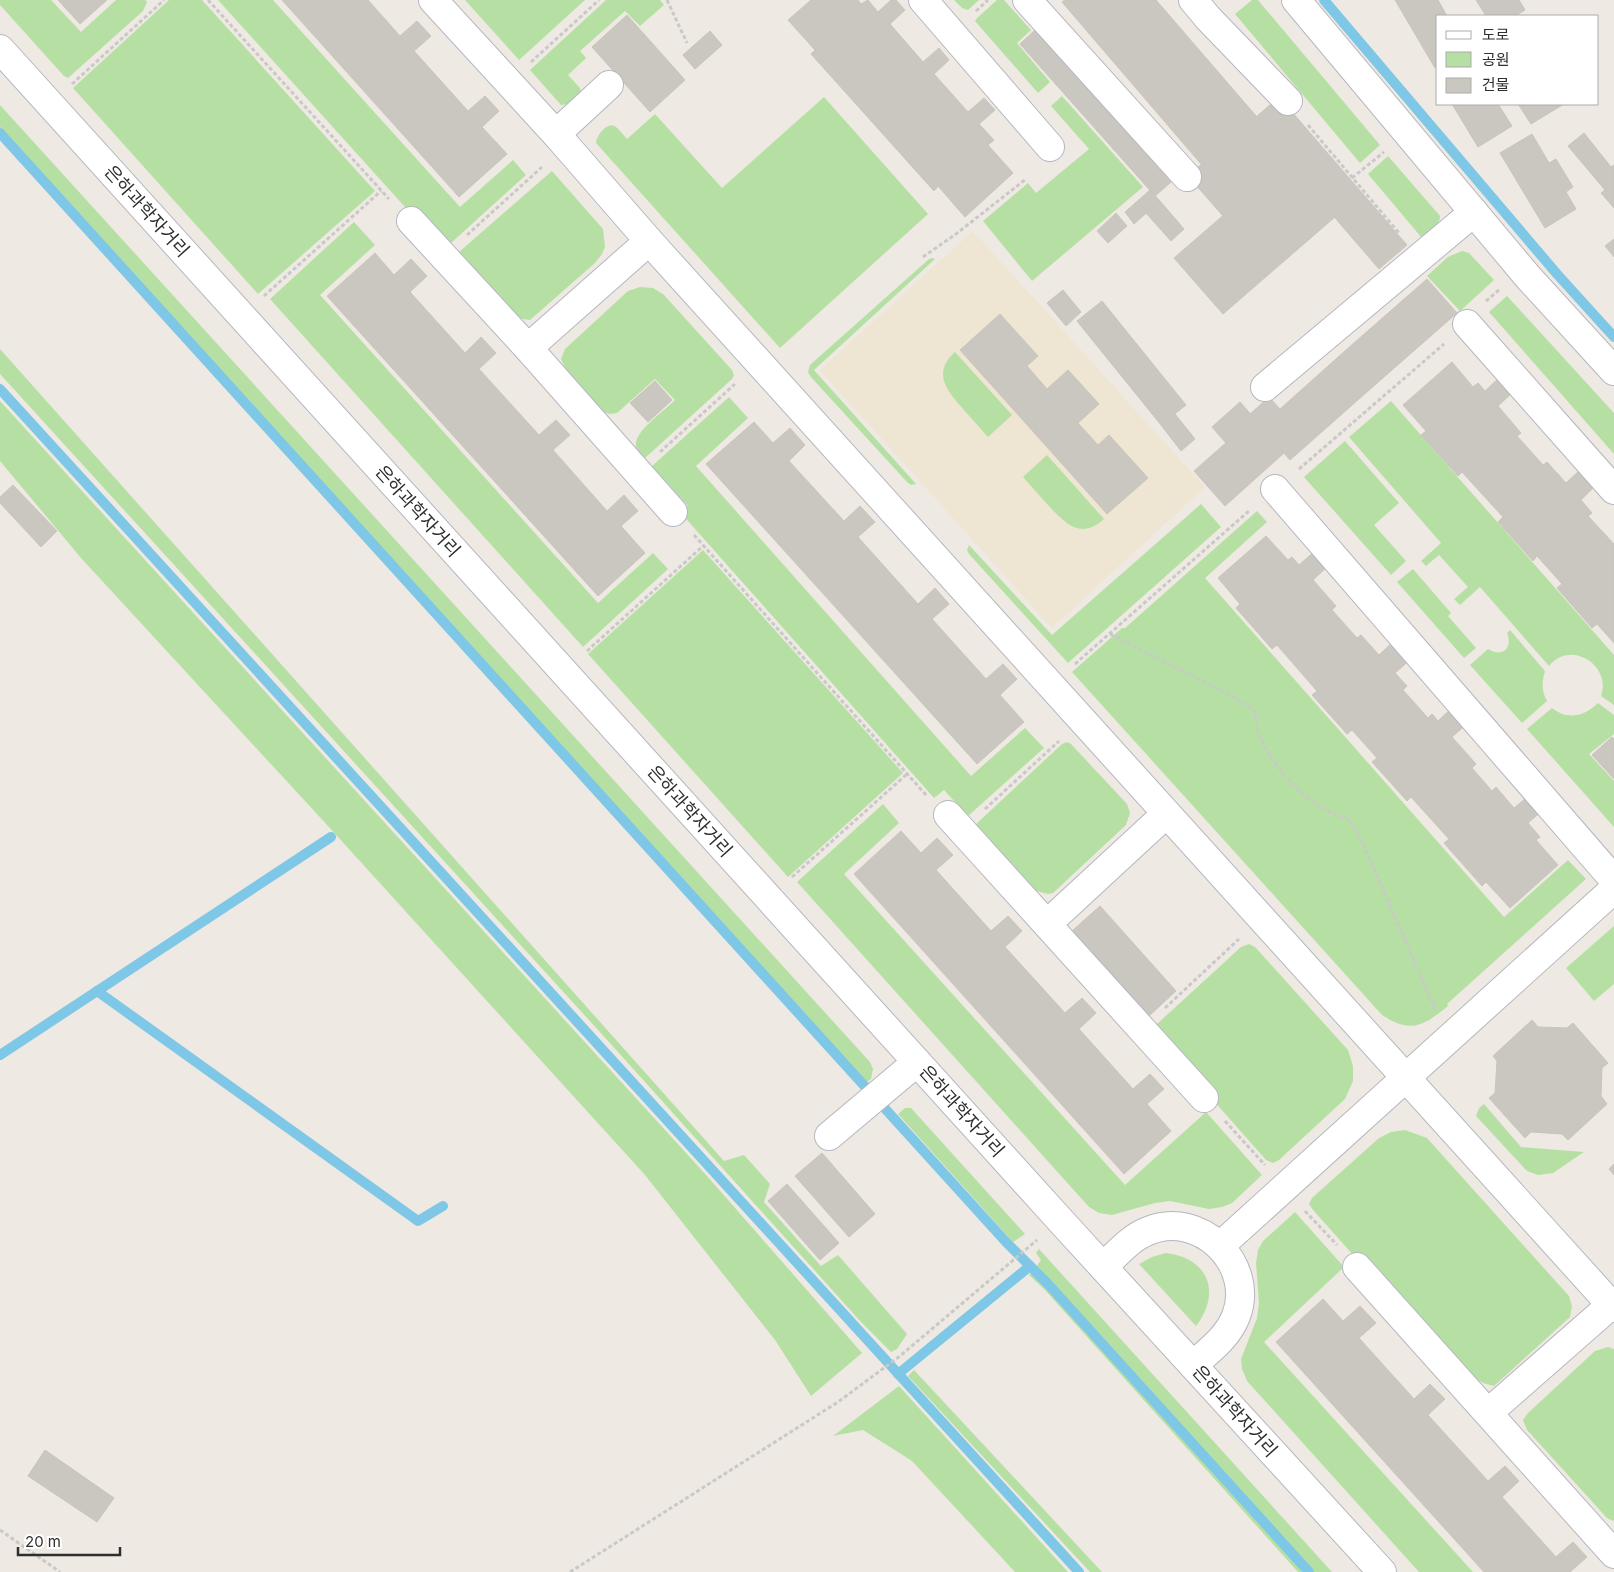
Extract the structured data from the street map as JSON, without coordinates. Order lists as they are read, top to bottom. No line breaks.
{"streets":{"street":["은하과학자거리"]},"legend":["도로","공원","건물"],"scale_bar":"20 m"}
